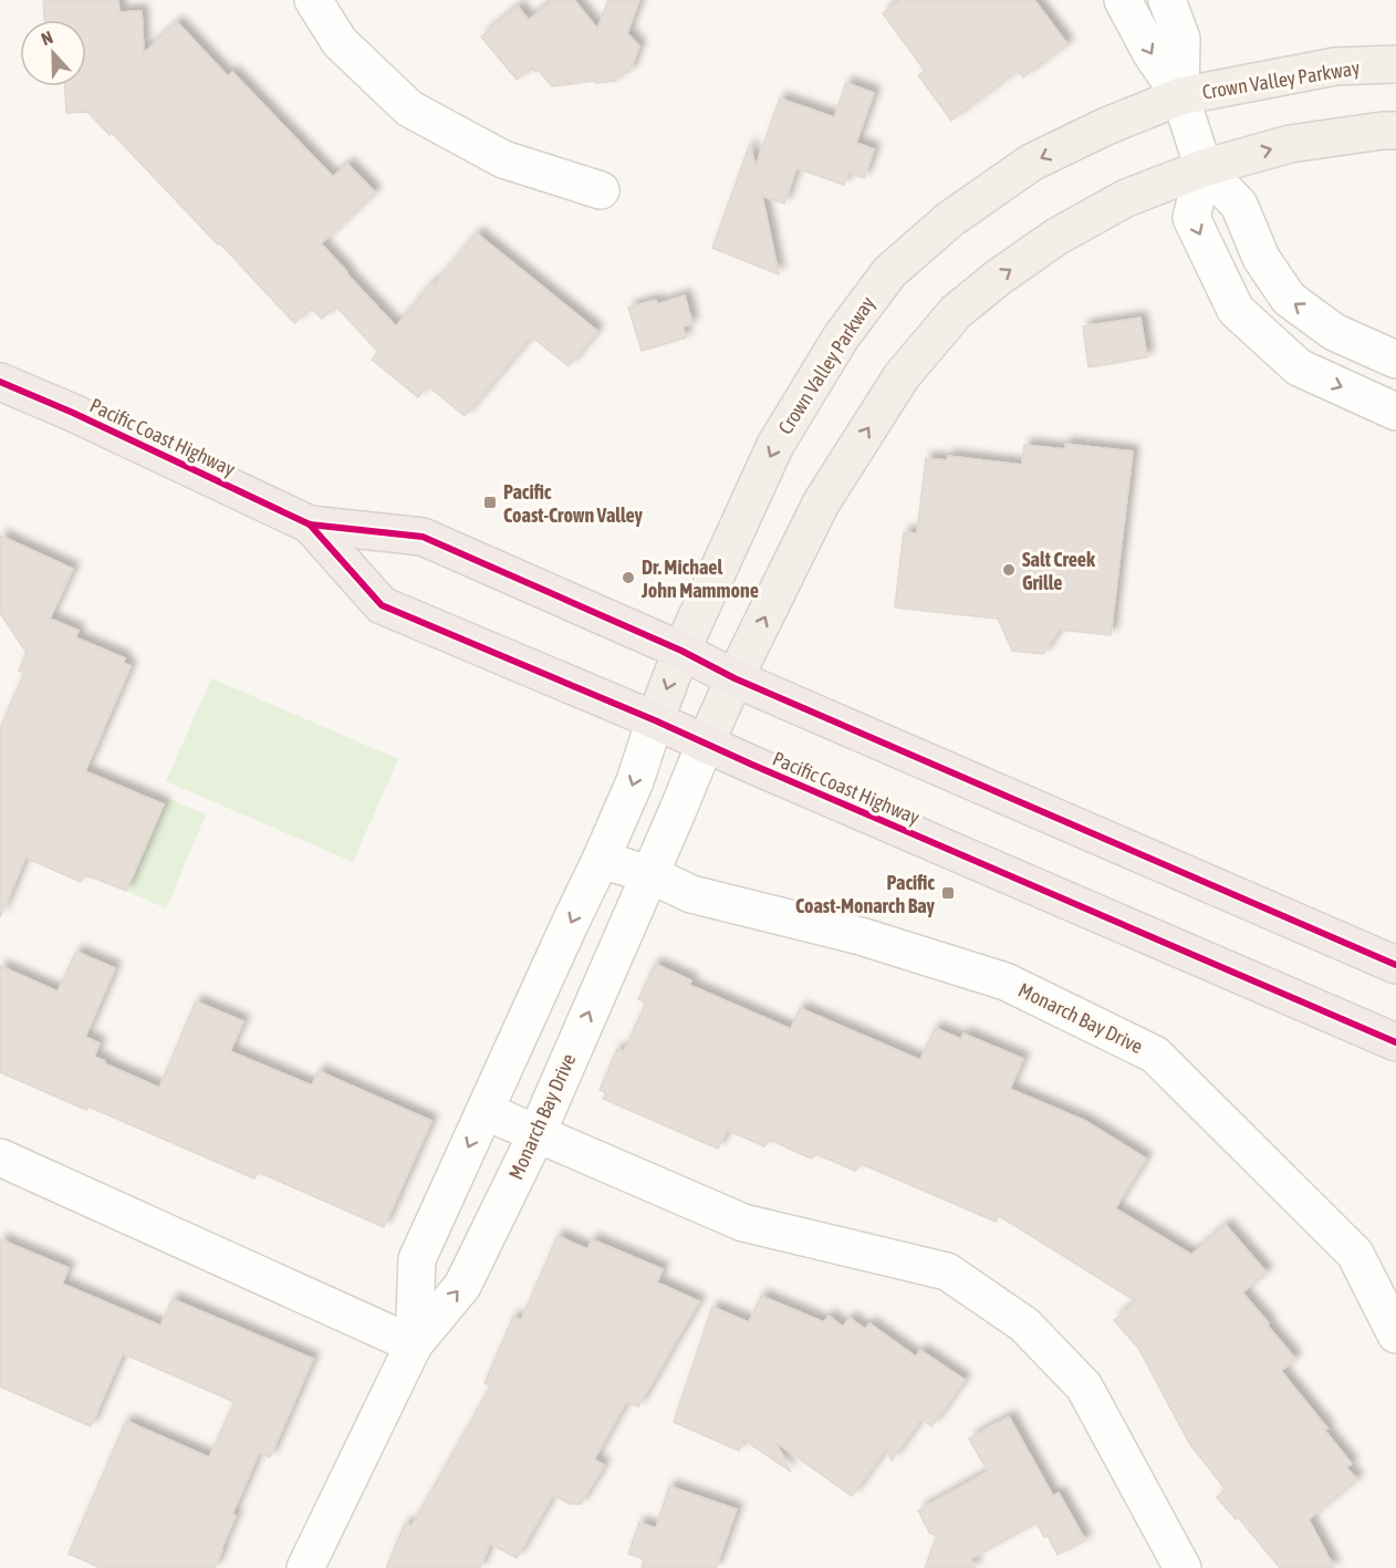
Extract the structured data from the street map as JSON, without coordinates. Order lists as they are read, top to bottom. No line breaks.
{"streets":{"highway":["Pacific Coast Highway"],"main road":["Crown Valley Parkway"],"street":["Monarch Bay Drive"]},"crossings":[["Crown Valley Parkway","Pacific Coast Highway"],["Crown Valley Parkway","Monarch Bay Drive"],["Pacific Coast Highway","Monarch Bay Drive"]],"places":{"transit":["Pacific Coast-Crown Valley","Pacific Coast-Monarch Bay"],"other":["Salt Creek Grille","Dr. Michael John Mammone"]},"north":"top"}
